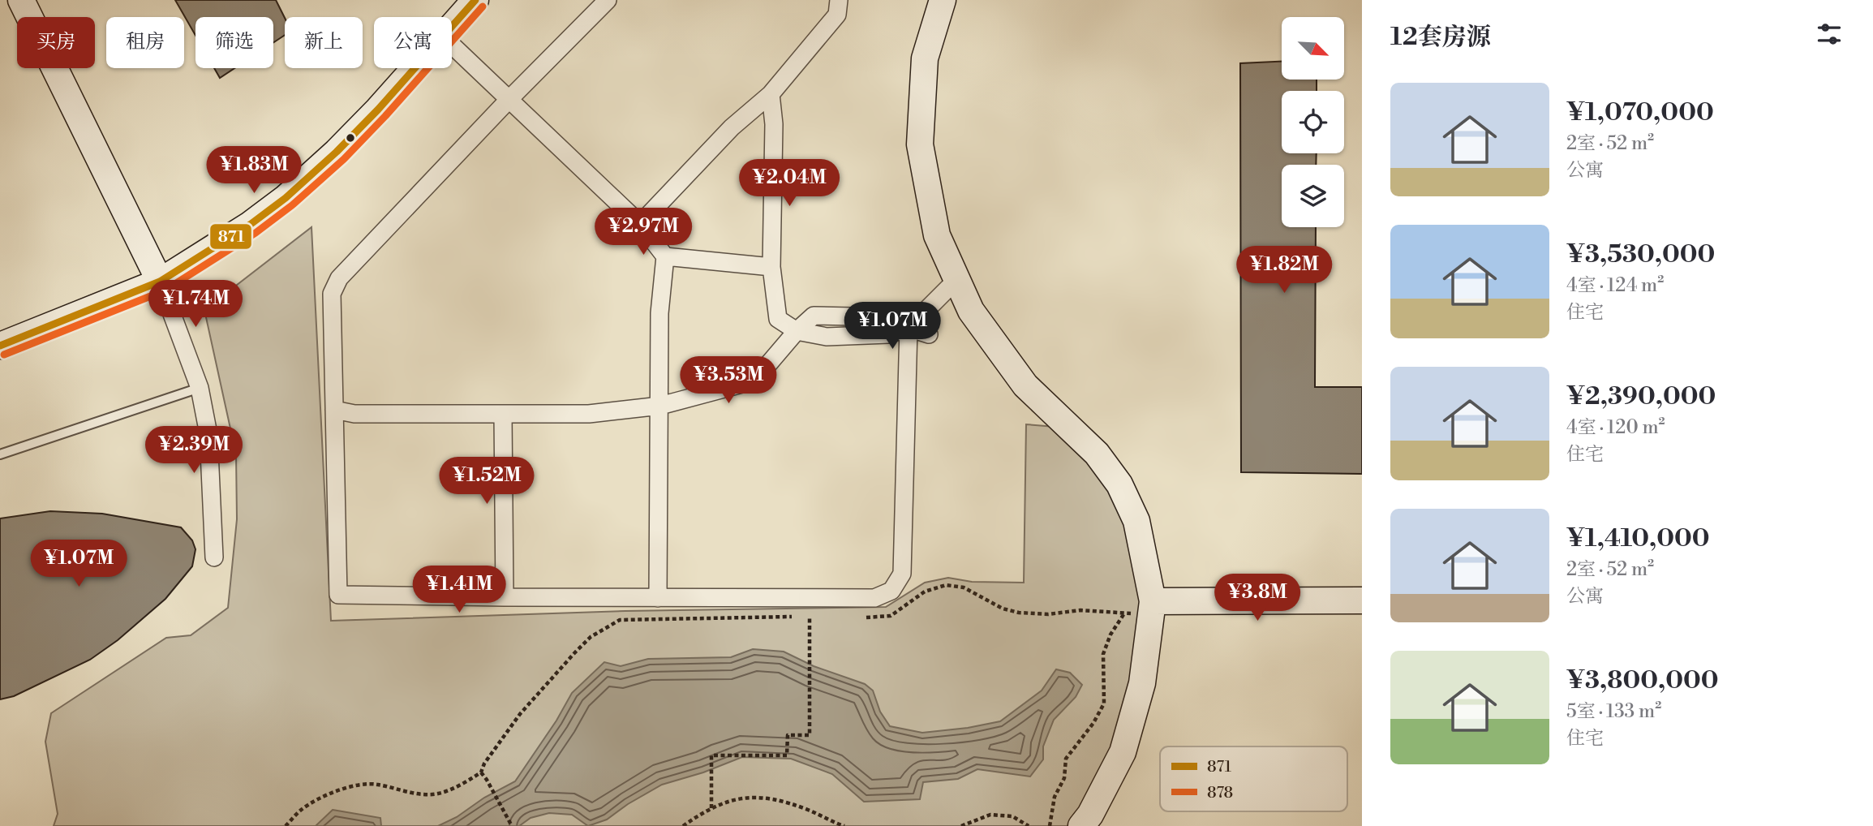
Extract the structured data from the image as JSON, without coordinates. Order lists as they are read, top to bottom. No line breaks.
{"lines":["transit line 871","transit line 878"],"legend":["871","878"],"north":"bottom right","page":{"heading":"12套房源","chip":["买房","租房","筛选","新上","公寓"],"list":[{"name":"¥1,070,000","note":"2室 · 52 m² · 公寓"},{"name":"¥3,530,000","note":"4室 · 124 m² · 住宅"},{"name":"¥2,390,000","note":"4室 · 120 m² · 住宅"},{"name":"¥1,410,000","note":"2室 · 52 m² · 公寓"},{"name":"¥3,800,000","note":"5室 · 133 m² · 住宅"}],"price":["¥1.83M","¥2.04M","¥2.97M","¥1.82M","¥1.74M","¥1.07M","¥3.53M","¥2.39M","¥1.52M","¥1.07M","¥1.41M","¥3.8M"]}}
